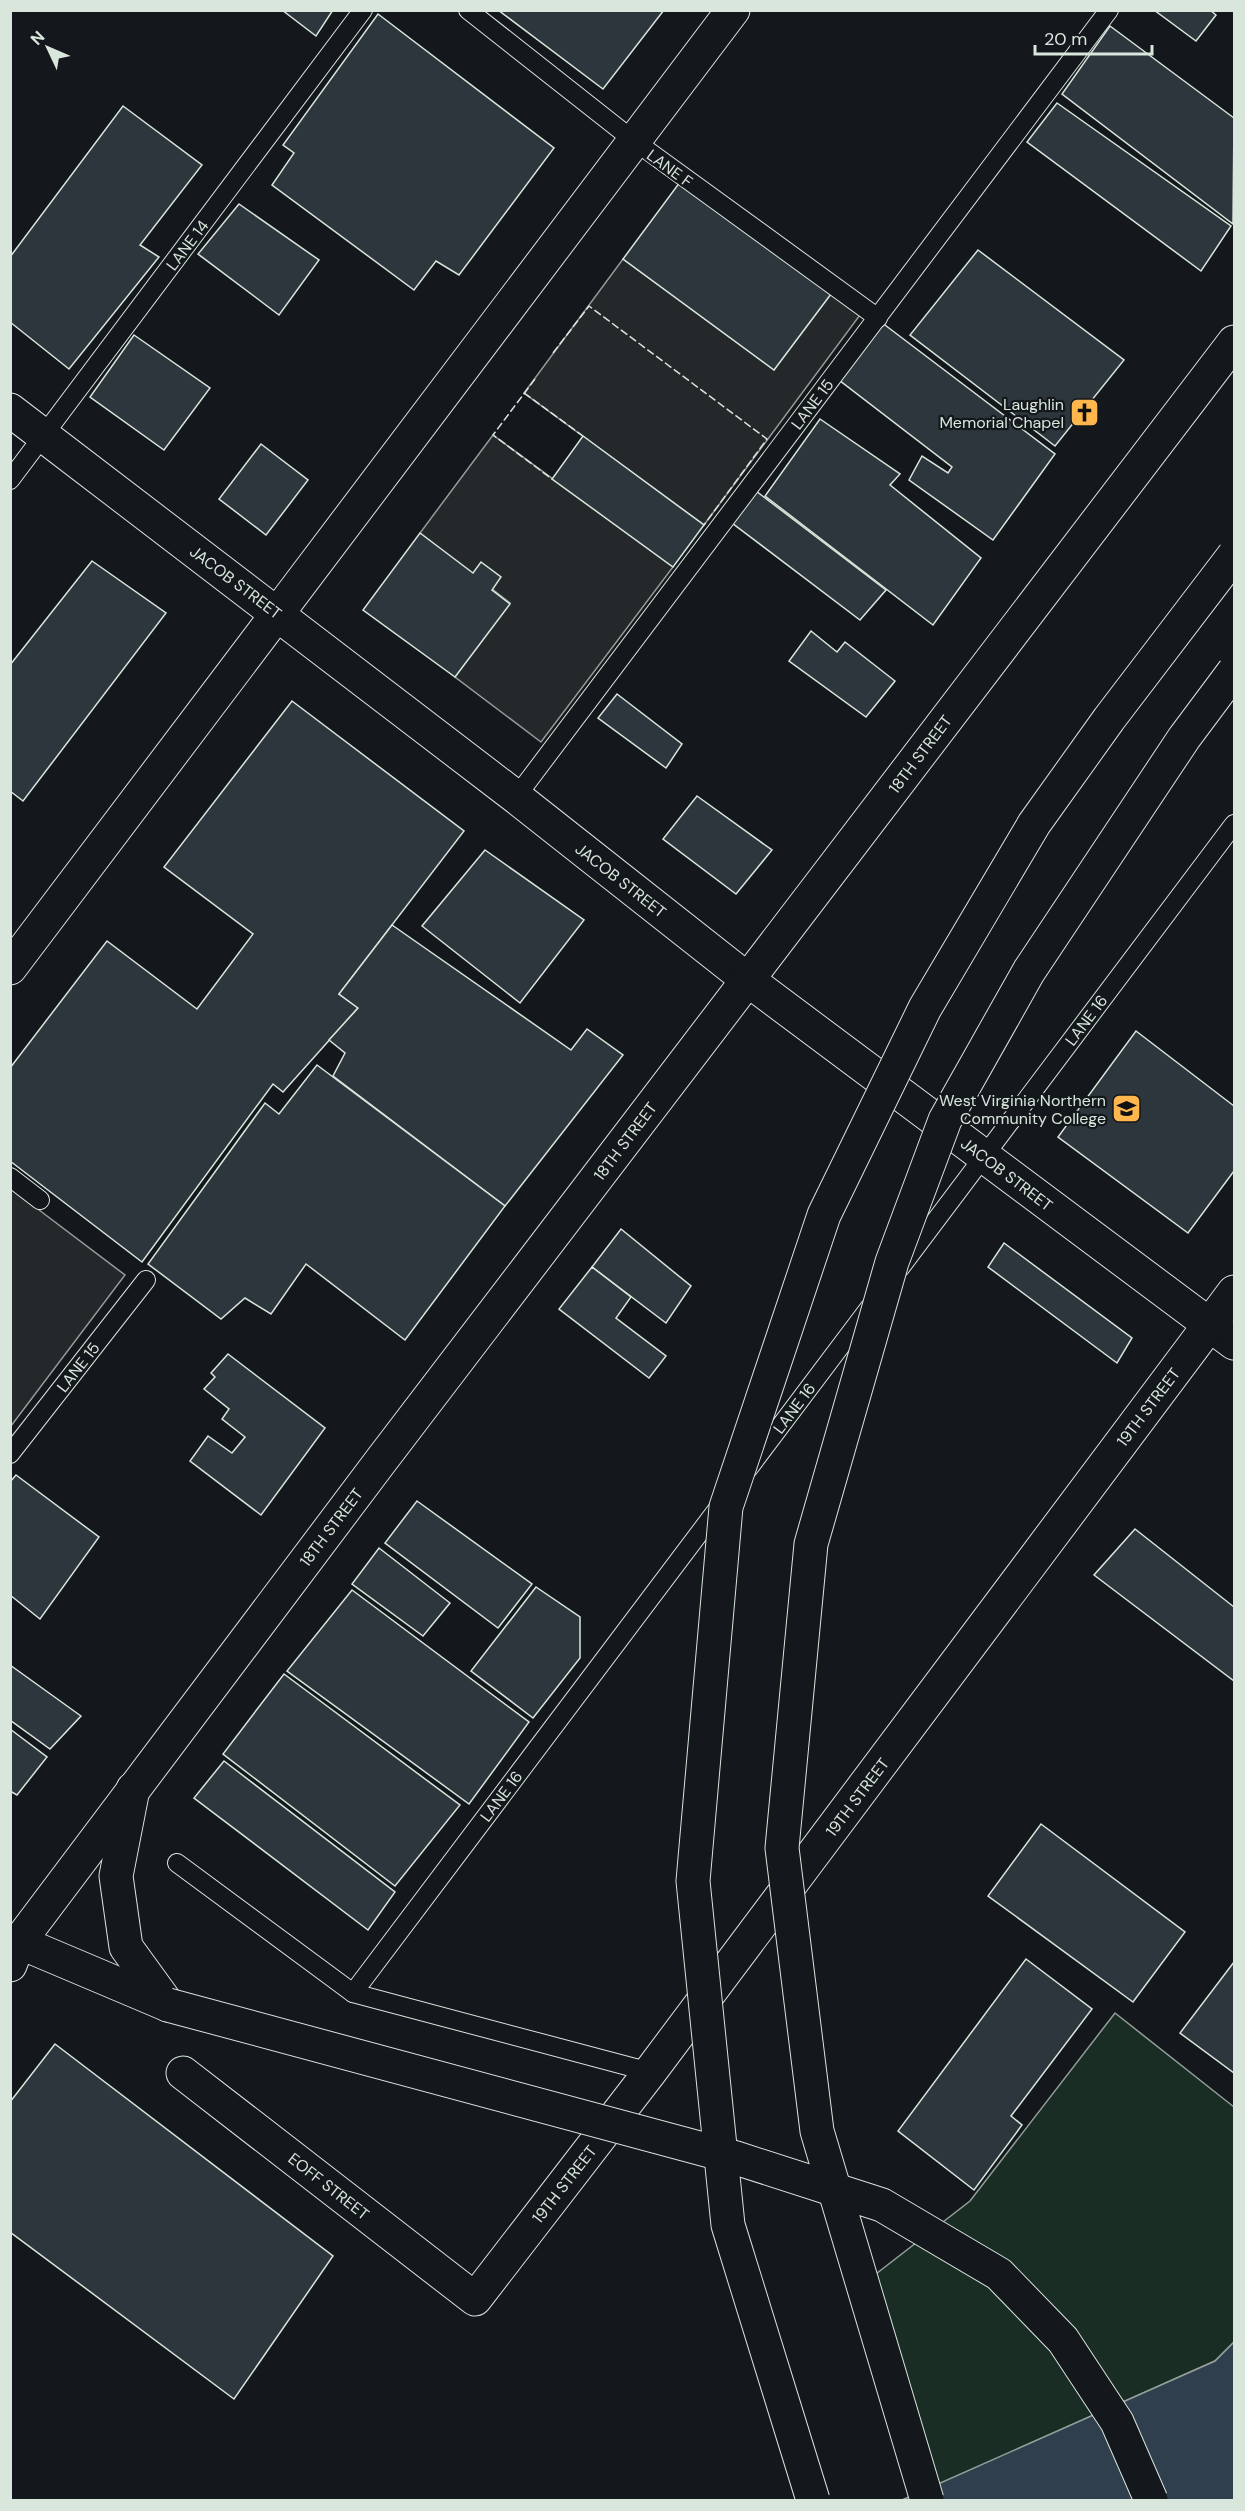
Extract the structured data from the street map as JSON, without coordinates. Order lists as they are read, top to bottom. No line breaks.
{"streets":{"main road":["JACOB STREET","18TH STREET","19TH STREET","EOFF STREET"],"lane":["LANE F","LANE 14","LANE 15","LANE 16"]},"crossings":[["LANE F","LANE 15"],["LANE 14","JACOB STREET"],["LANE 15","JACOB STREET"],["JACOB STREET","18TH STREET"],["JACOB STREET","LANE 16"],["JACOB STREET","19TH STREET"],["19TH STREET","EOFF STREET"]],"places":{"church":["Laughlin Memorial Chapel"],"school or university":["West Virginia Northern Community College"]},"scale_bar":"20 m","north":"top left"}
